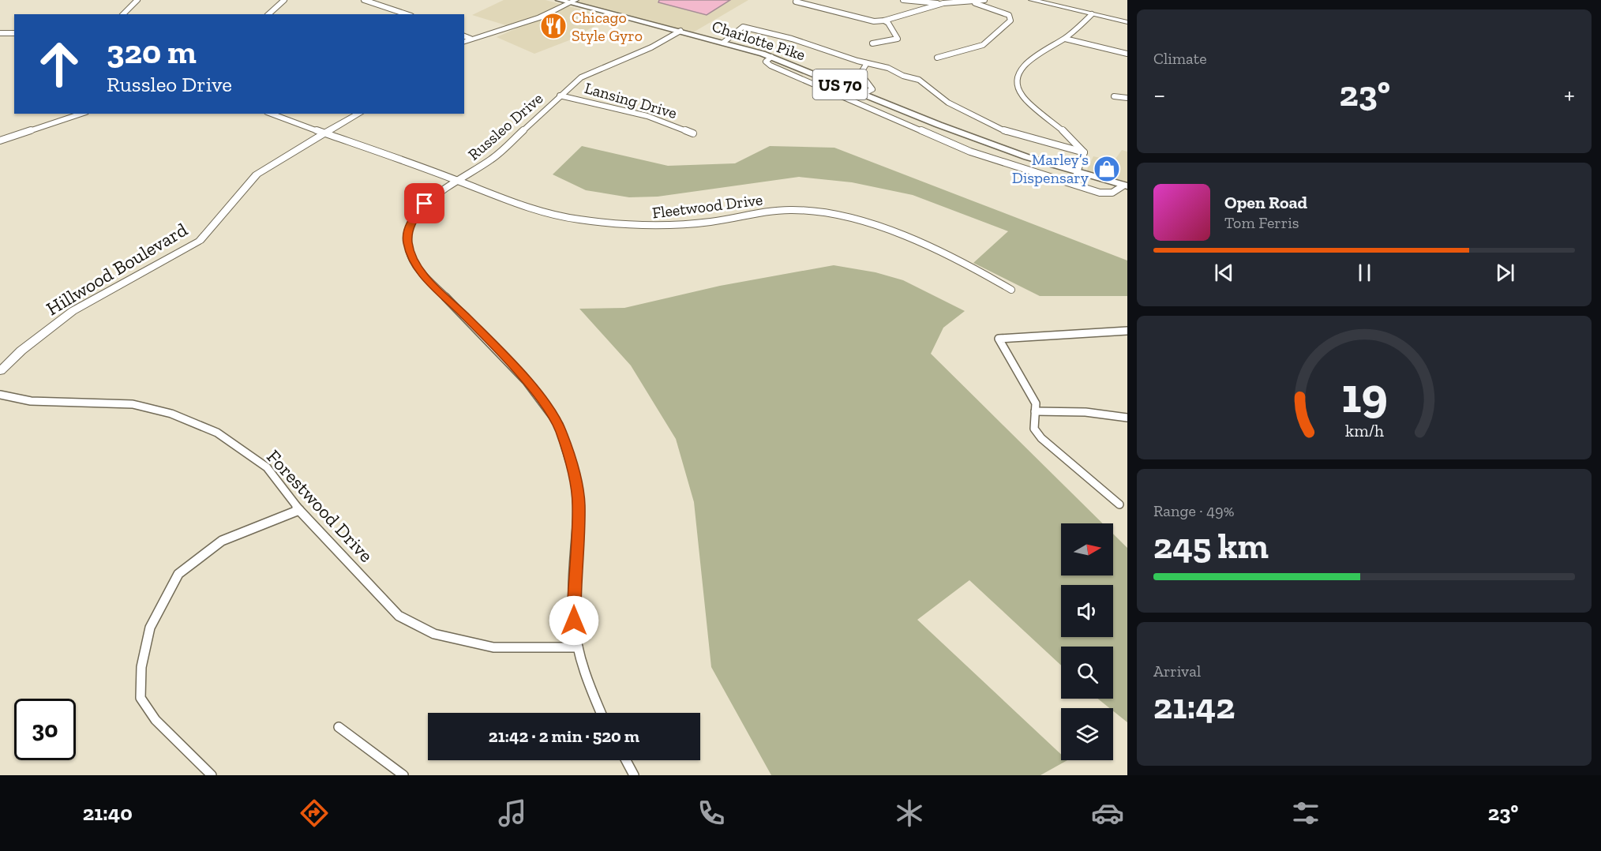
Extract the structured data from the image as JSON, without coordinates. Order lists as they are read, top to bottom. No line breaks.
{"streets":{"main road":["Charlotte Pike","US 70"],"street":["Lansing Drive","Russleo Drive","Fleetwood Drive","Hillwood Boulevard","Forestwood Drive"]},"crossings":[["Charlotte Pike","US 70"],["Charlotte Pike","Russleo Drive"],["Lansing Drive","Russleo Drive"],["Russleo Drive","Fleetwood Drive"],["Russleo Drive","Forestwood Drive"],["Fleetwood Drive","Hillwood Boulevard"]],"places":{"restaurant":["Chicago Style Gyro"],"shop":["Marley’s Dispensary"]},"north":"right","page":{"tile":["Climate",["Range · 49%","245 km"],["Arrival","21:42"]],"turn":["320 m","Russleo Drive"],"heat":["−","23°","+"],"song":["Open Road","Tom Ferris"],"limit":"30","trip":"21:42 · 2 min · 520 m","tabs":["21:40","23°"],"gauge":["19","km/h"]}}
